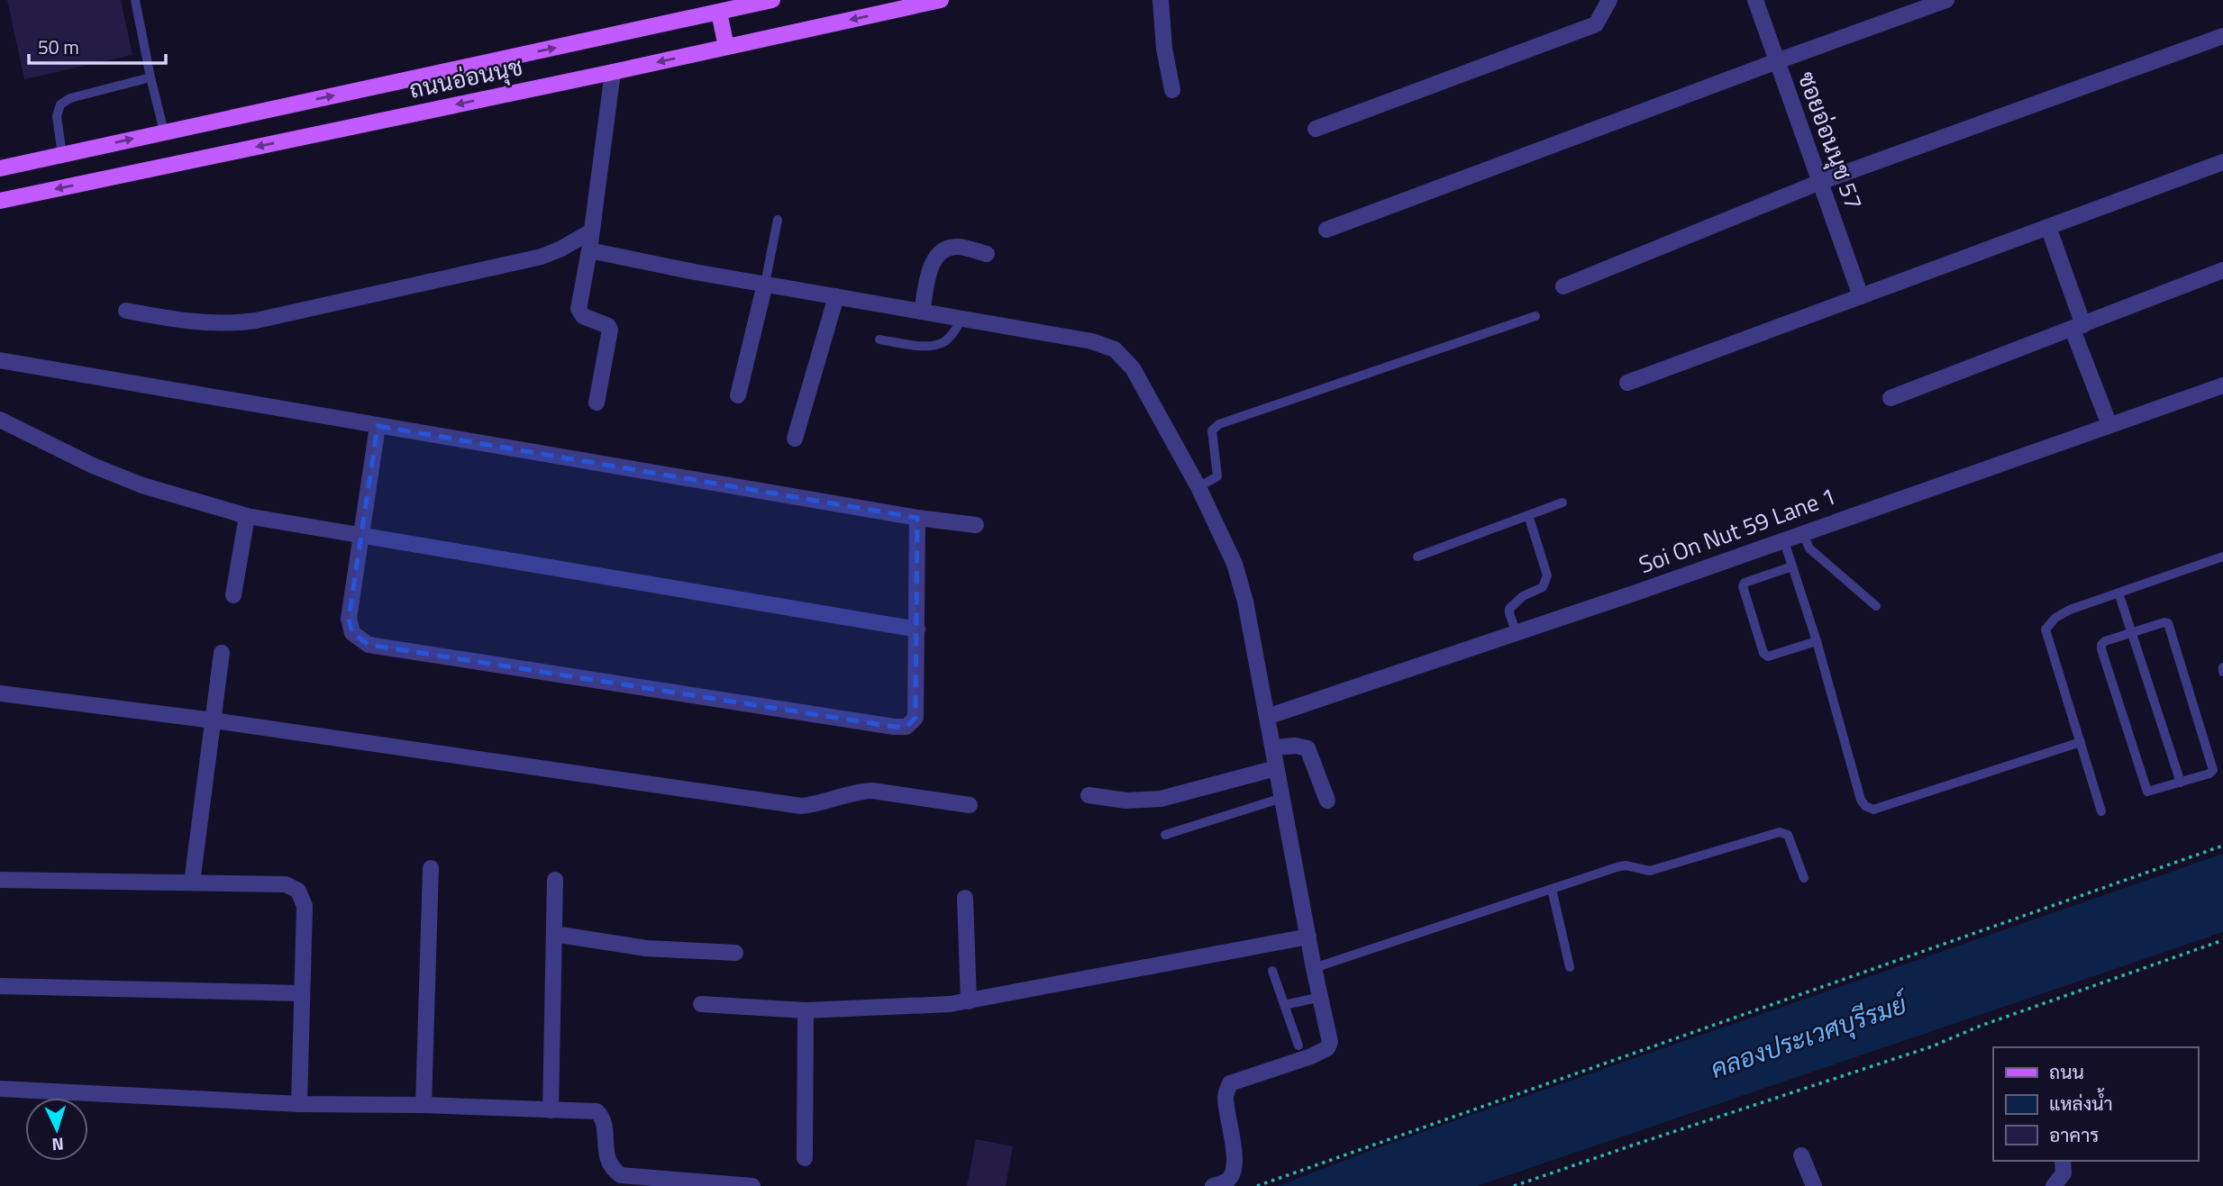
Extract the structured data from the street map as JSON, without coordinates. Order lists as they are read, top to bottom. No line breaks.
{"streets":{"main road":["ถนนอ่อนนุช"],"street":["ซอยอ่อนนุช 57","Soi On Nut 59 Lane 1"]},"water":["คลองประเวศบุรีรมย์"],"legend":["ถนน","แหล่งน้ำ","อาคาร"],"scale_bar":"50 m","north":"bottom"}
